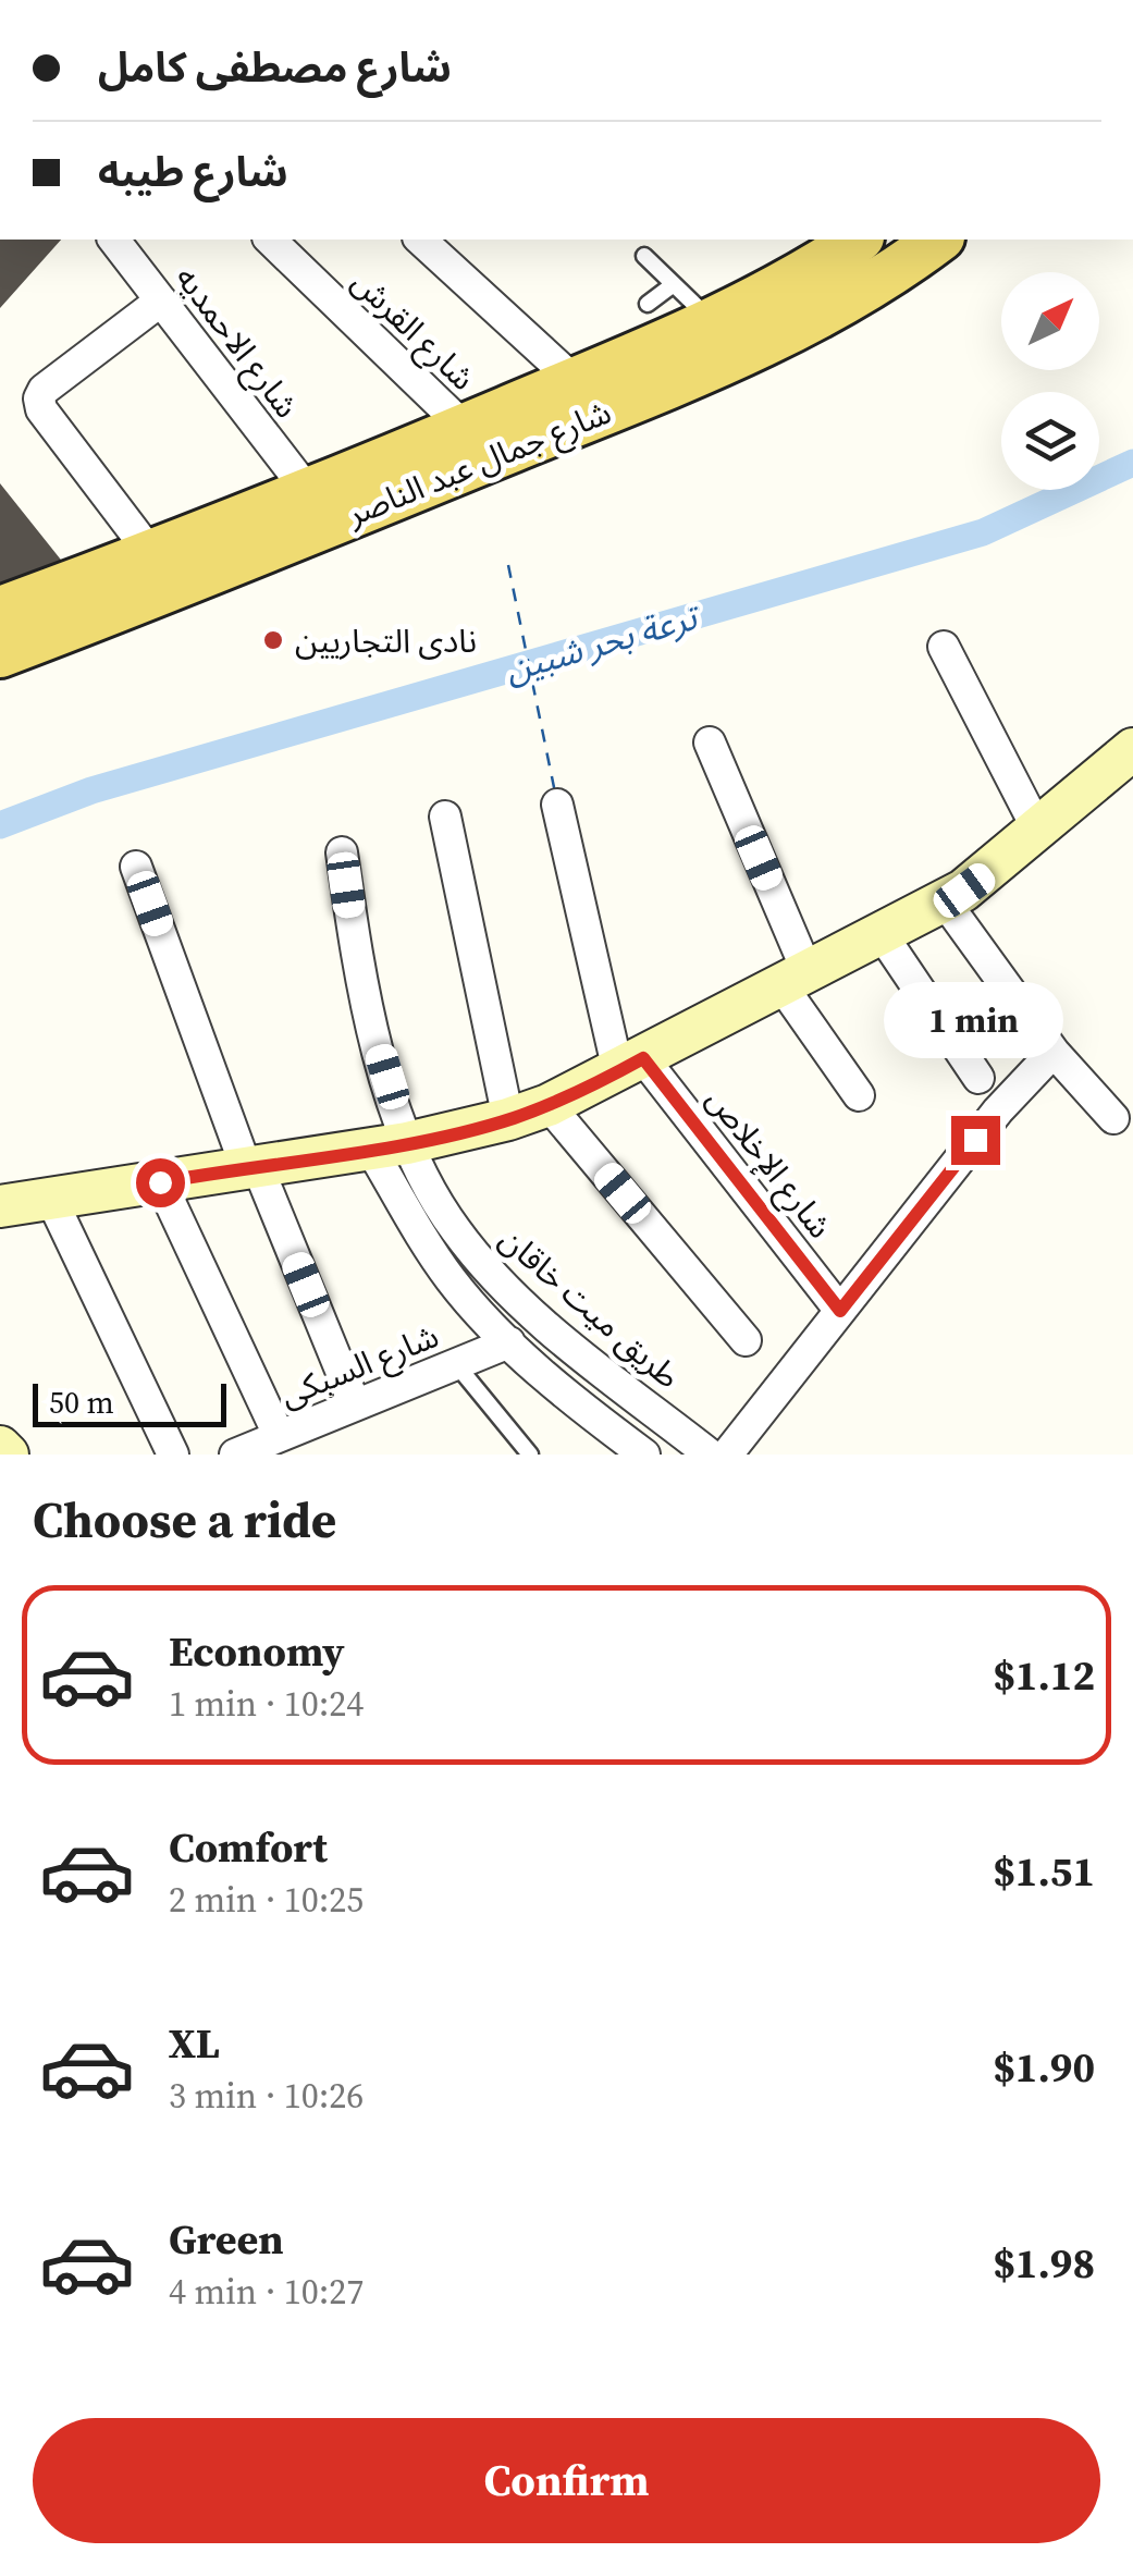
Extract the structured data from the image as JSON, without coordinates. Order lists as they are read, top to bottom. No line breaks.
{"streets":{"main road":["شارع جمال عبد الناصر"],"street":["شارع القرش","شارع الاحمديه","شارع الإخلاص","طريق ميت خاقان","شارع السبكى"]},"crossings":[["شارع القرش","شارع جمال عبد الناصر"],["شارع الاحمديه","شارع جمال عبد الناصر"]],"water":["ترعة بحر شبين"],"places":["نادى التجاريين"],"scale_bar":"50 m","north":"top right","page":{"banner":["شارع مصطفى كامل","شارع طيبه"],"bubble":"1 min","scale":"50 m","heading":"Choose a ride","list":[{"name":"Economy","note":"1 min · 10:24","value":"$1.12"},{"name":"Comfort","note":"2 min · 10:25","value":"$1.51"},{"name":"XL","note":"3 min · 10:26","value":"$1.90"},{"name":"Green","note":"4 min · 10:27","value":"$1.98"}],"buttons":"Confirm"}}
